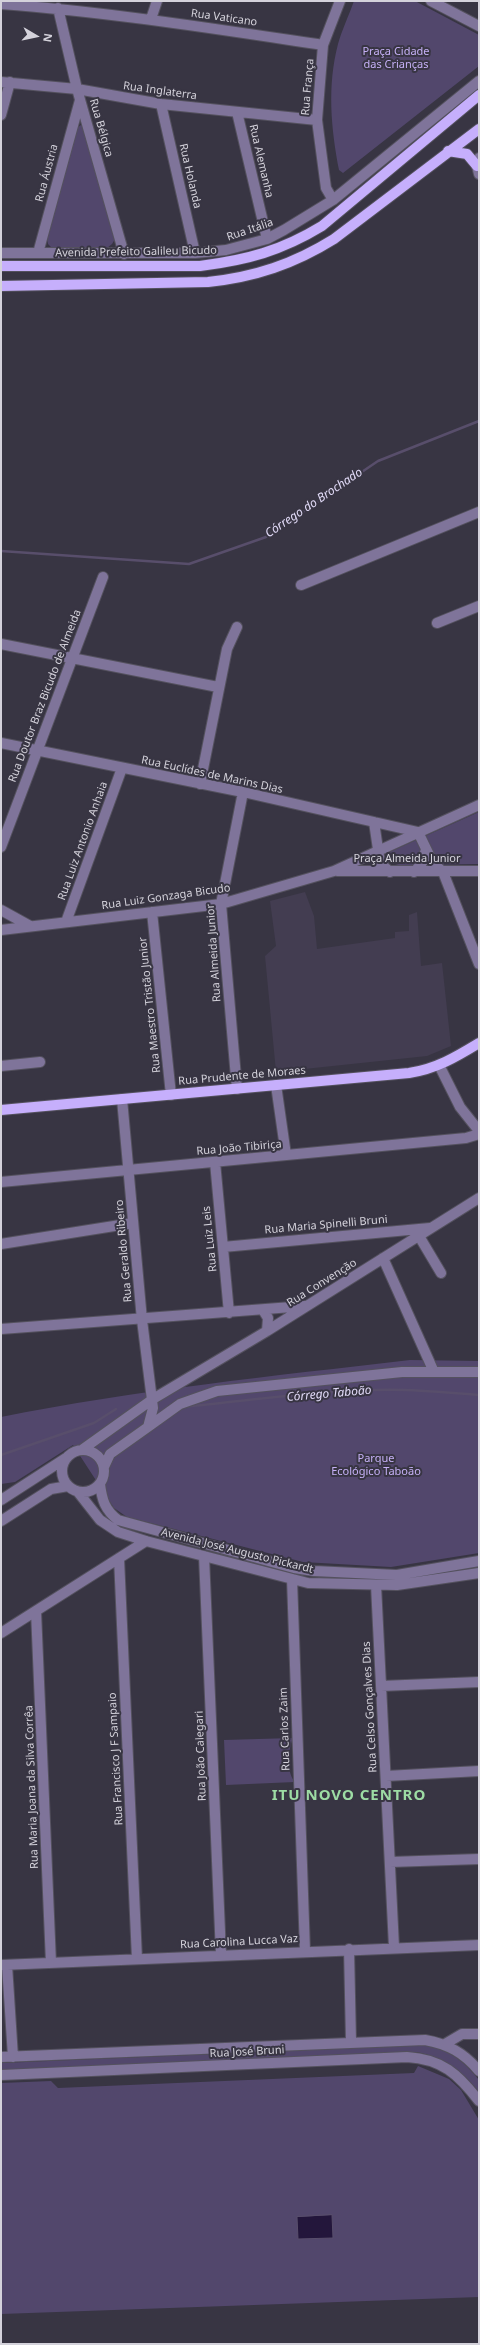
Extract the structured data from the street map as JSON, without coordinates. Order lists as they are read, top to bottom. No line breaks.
{"streets":{"main road":["Avenida Prefeito Galileu Bicudo","Rua Prudente de Moraes"],"street":["Rua Vaticano","Rua França","Rua Inglaterra","Rua Bélgica","Rua Alemanha","Rua Áustria","Rua Holanda","Rua Itália","Rua Doutor Braz Bicudo de Almeida","Rua Euclídes de Marins Dias","Rua Luiz Antonio Anhaia","Praça Almeida Junior","Rua Luiz Gonzaga Bicudo","Rua Almeida Junior","Rua Maestro Tristão Junior","Rua João Tibiriça","Rua Maria Spinelli Bruni","Rua Luiz Leis","Rua Geraldo Ribeiro","Rua Convenção","Avenida José Augusto Pickardt","Rua Celso Gonçalves Dias","Rua Carlos Zaim","Rua João Calegari","Rua Francisco J F Sampaio","Rua Maria Joana da Silva Corrêa","Rua Carolina Lucca Vaz","Rua José Bruni"]},"crossings":[["Rua Vaticano","Rua França"],["Rua Vaticano","Rua Bélgica"],["Rua França","Rua Inglaterra"],["Rua França","Rua Itália"],["Rua Inglaterra","Rua Bélgica"],["Rua Inglaterra","Rua Alemanha"],["Rua Inglaterra","Rua Holanda"],["Rua Bélgica","Rua Áustria"],["Rua Bélgica","Rua Itália"],["Rua Alemanha","Rua Itália"],["Rua Áustria","Rua Itália"],["Rua Holanda","Rua Itália"],["Rua Doutor Braz Bicudo de Almeida","Rua Euclídes de Marins Dias"],["Rua Euclídes de Marins Dias","Rua Luiz Antonio Anhaia"],["Rua Euclídes de Marins Dias","Rua Luiz Gonzaga Bicudo"],["Rua Euclídes de Marins Dias","Rua Almeida Junior"],["Rua Luiz Antonio Anhaia","Rua Luiz Gonzaga Bicudo"],["Praça Almeida Junior","Rua Luiz Gonzaga Bicudo"],["Rua Luiz Gonzaga Bicudo","Rua Almeida Junior"],["Rua Luiz Gonzaga Bicudo","Rua Maestro Tristão Junior"],["Rua Almeida Junior","Rua Prudente de Moraes"],["Rua Maestro Tristão Junior","Rua Prudente de Moraes"],["Rua Prudente de Moraes","Rua Geraldo Ribeiro"],["Rua João Tibiriça","Rua Luiz Leis"],["Rua João Tibiriça","Rua Geraldo Ribeiro"],["Rua Maria Spinelli Bruni","Rua Luiz Leis"],["Rua Maria Spinelli Bruni","Rua Convenção"],["Rua Geraldo Ribeiro","Rua Convenção"],["Avenida José Augusto Pickardt","Rua Celso Gonçalves Dias"],["Avenida José Augusto Pickardt","Rua Carlos Zaim"],["Avenida José Augusto Pickardt","Rua João Calegari"],["Rua Celso Gonçalves Dias","Rua Carolina Lucca Vaz"],["Rua Carlos Zaim","Rua Carolina Lucca Vaz"],["Rua João Calegari","Rua Carolina Lucca Vaz"],["Rua Francisco J F Sampaio","Rua Carolina Lucca Vaz"],["Rua Maria Joana da Silva Corrêa","Rua Carolina Lucca Vaz"]],"districts":["ITU NOVO CENTRO"],"water":["Córrego do Brochado","Córrego Taboão"],"parks":["Praça Cidade das Crianças","Parque Ecológico Taboão"],"north":"right"}
